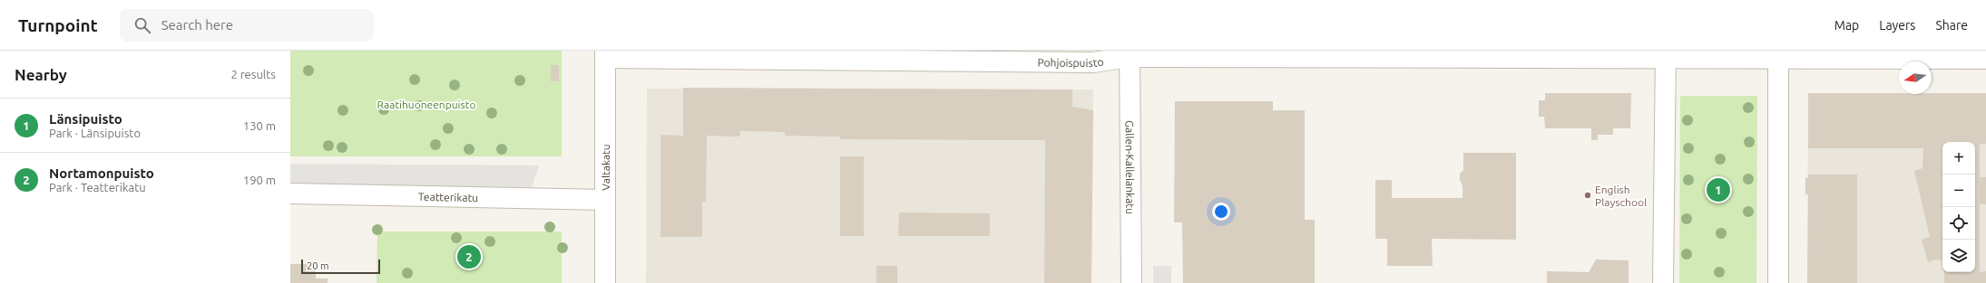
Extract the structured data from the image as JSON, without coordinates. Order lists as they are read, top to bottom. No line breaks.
{"streets":{"street":["Pohjoispuisto","Valtakatu","Gallen-Kallelankatu","Teatterikatu"]},"crossings":[["Pohjoispuisto","Valtakatu"],["Pohjoispuisto","Gallen-Kallelankatu"],["Valtakatu","Teatterikatu"]],"parks":["Raatihuoneenpuisto"],"places":["English Playschool"],"scale_bar":"20 m","north":"left","page":{"header":"Turnpoint","search":"Search here","nav":["Map","Layers","Share"],"heading":["Nearby","2 results"],"list":[{"mark":"1","name":"Länsipuisto","note":"Park · Länsipuisto","value":"130 m"},{"mark":"2","name":"Nortamonpuisto","note":"Park · Teatterikatu","value":"190 m"}],"map_buttons":["+","−"],"pins":["1","2"],"scale":"20 m"}}
